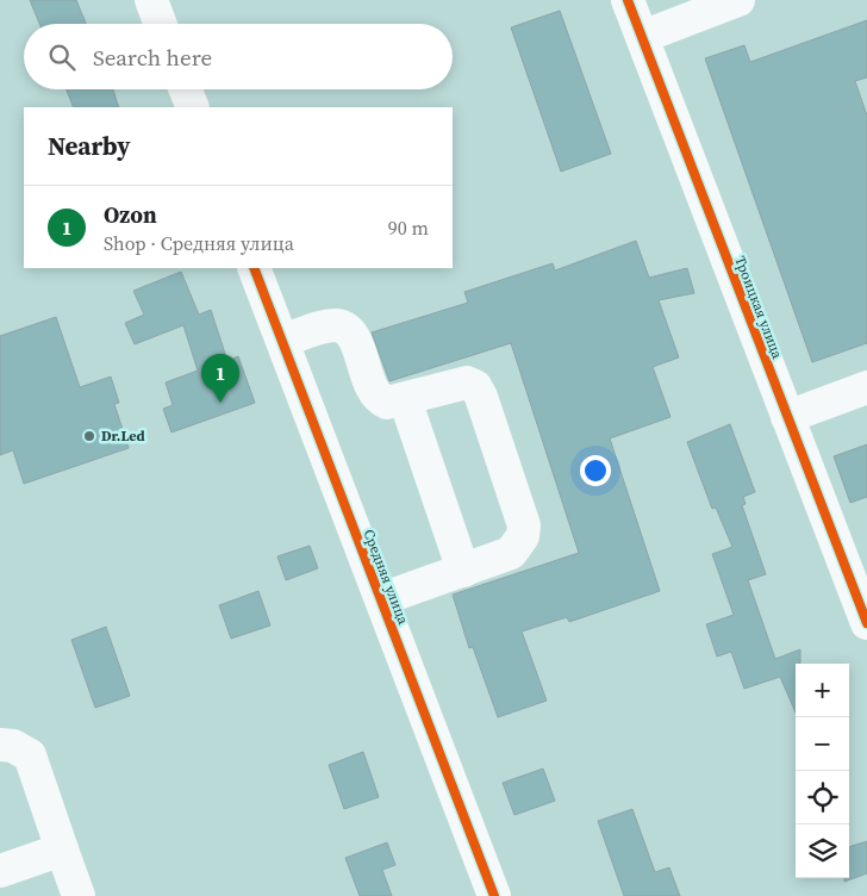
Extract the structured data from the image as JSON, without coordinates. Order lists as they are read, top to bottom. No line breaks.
{"streets":{"street":["Троицкая улица","Средняя улица"]},"places":["Dr.Led"],"page":{"search":"Search here","heading":"Nearby","list":[{"mark":"1","name":"Ozon","note":"Shop · Средняя улица","value":"90 m"}],"pins":"1","map_buttons":["+","−"]}}
